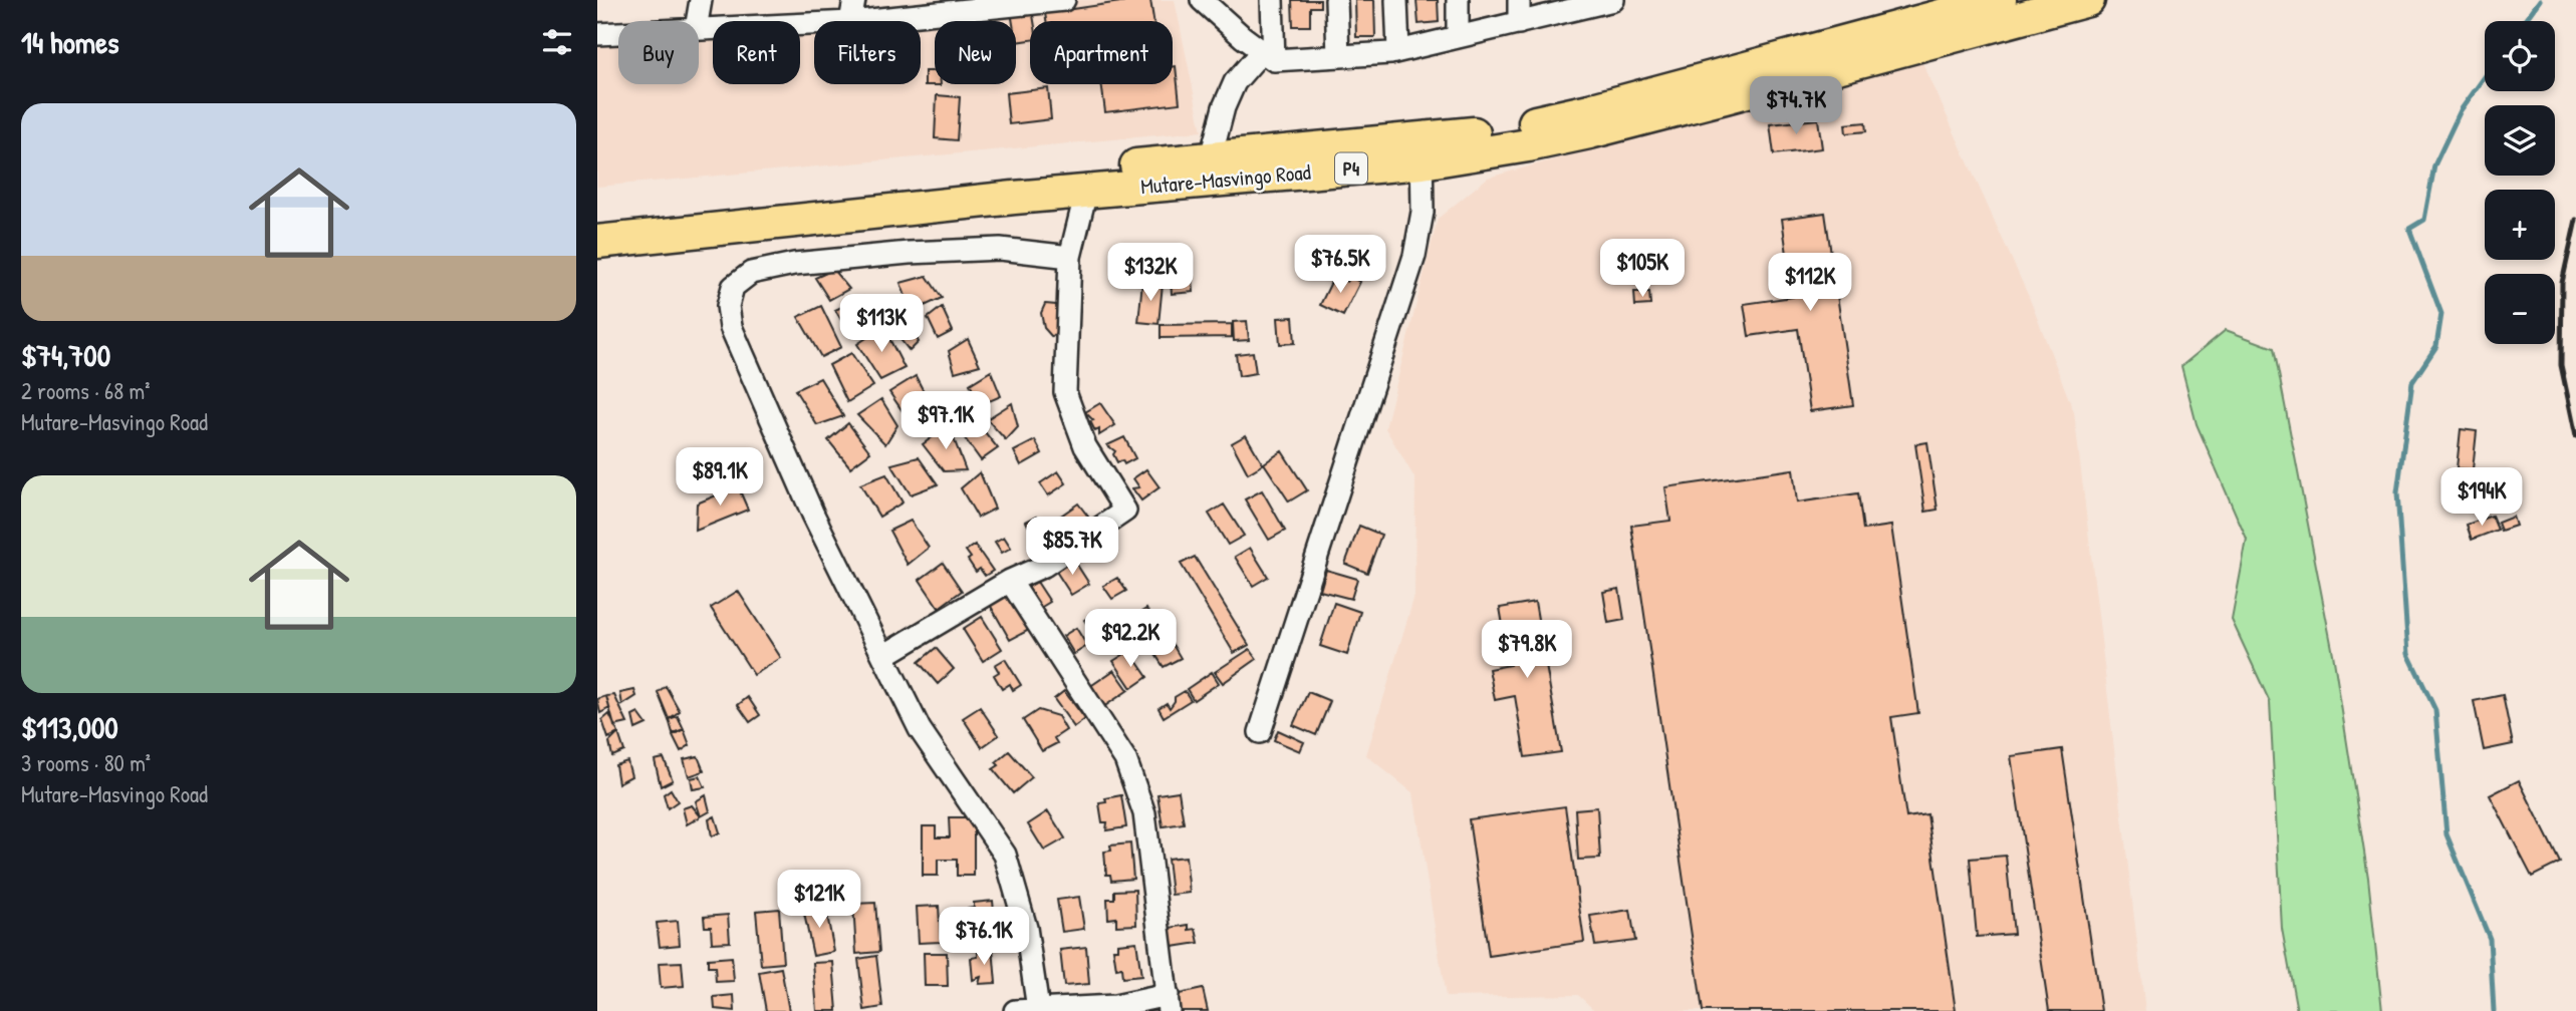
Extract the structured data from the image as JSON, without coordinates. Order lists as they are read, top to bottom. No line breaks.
{"streets":{"highway":["P4","Mutare-Masvingo Road"]},"page":{"heading":"14 homes","map_buttons":["+","−"],"chip":["Buy","Rent","Filters","New","Apartment"],"price":["$74.7K","$76.5K","$105K","$132K","$112K","$113K","$97.1K","$89.1K","$194K","$85.7K","$92.2K","$79.8K","$121K","$76.1K"],"list":[{"name":"$74,700","note":"2 rooms · 68 m² · Mutare-Masvingo Road"},{"name":"$113,000","note":"3 rooms · 80 m² · Mutare-Masvingo Road"}]}}
